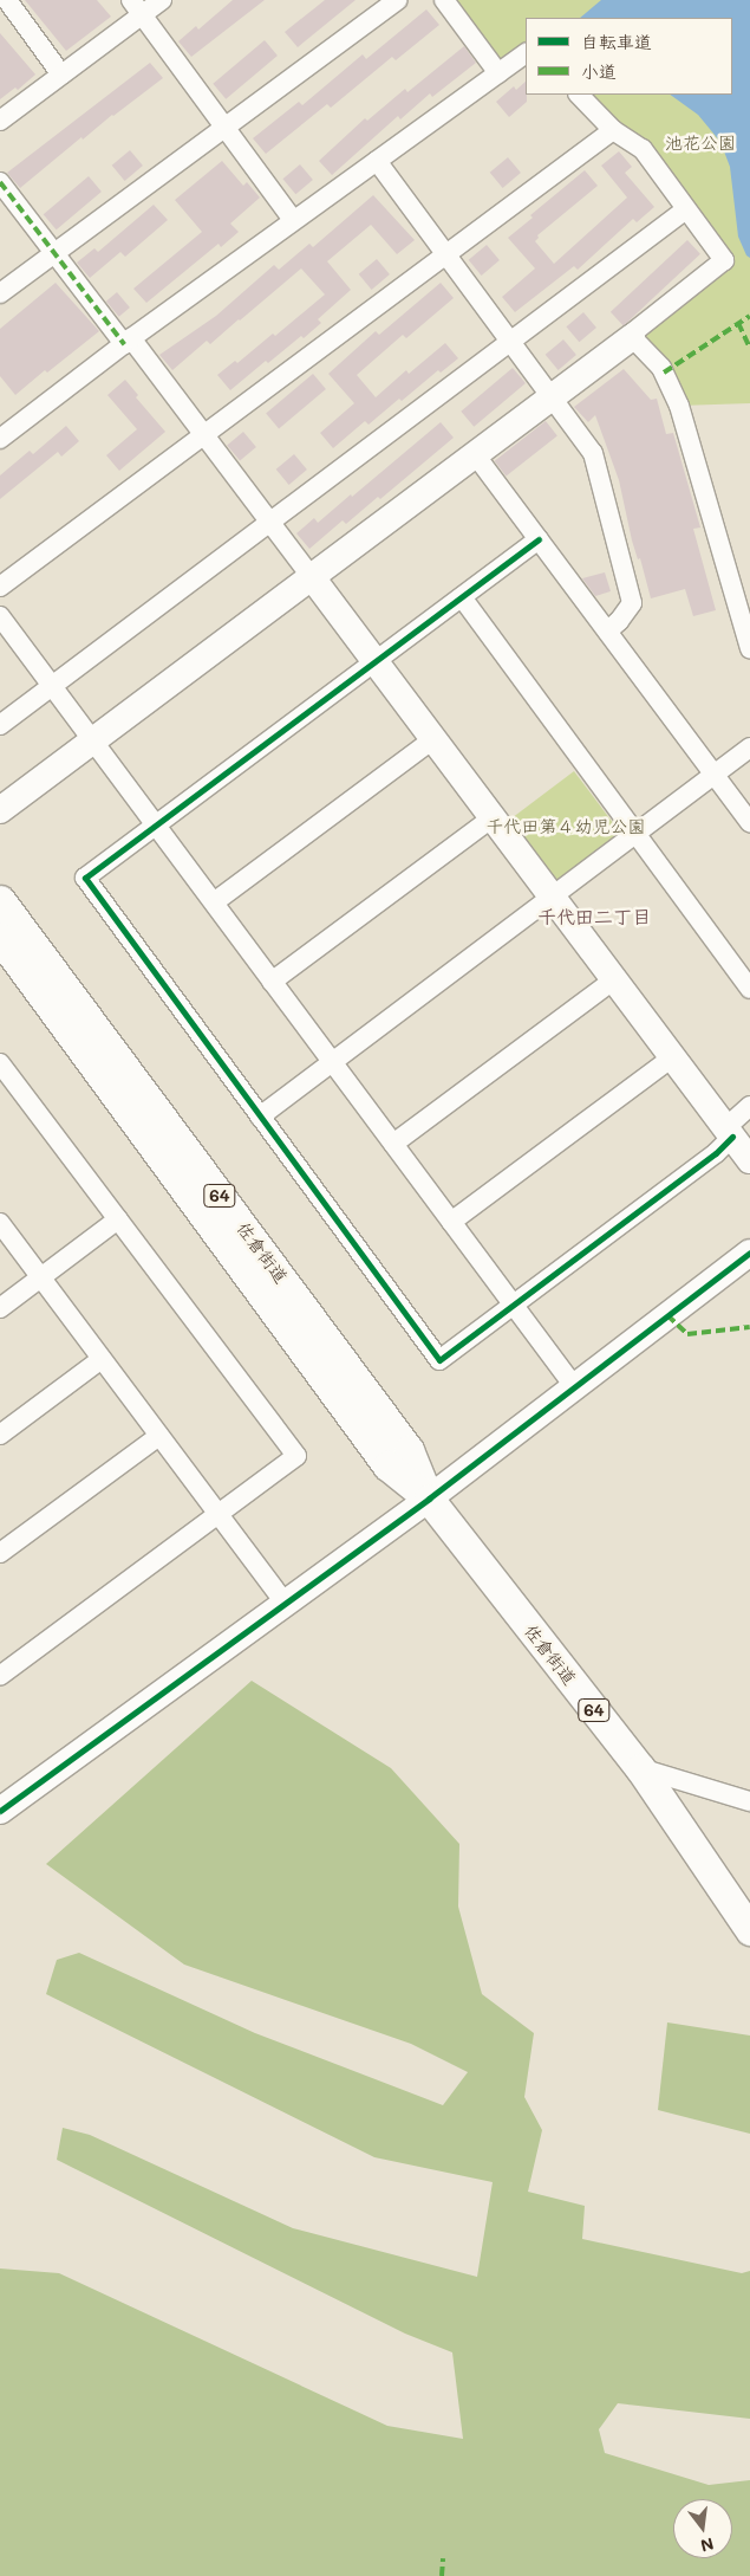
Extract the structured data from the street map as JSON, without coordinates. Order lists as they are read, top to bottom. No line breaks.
{"streets":{"main road":["64","佐倉街道"]},"districts":["千代田二丁目"],"parks":["池花公園","千代田第４幼児公園"],"legend":["自転車道","小道"],"north":"bottom"}
